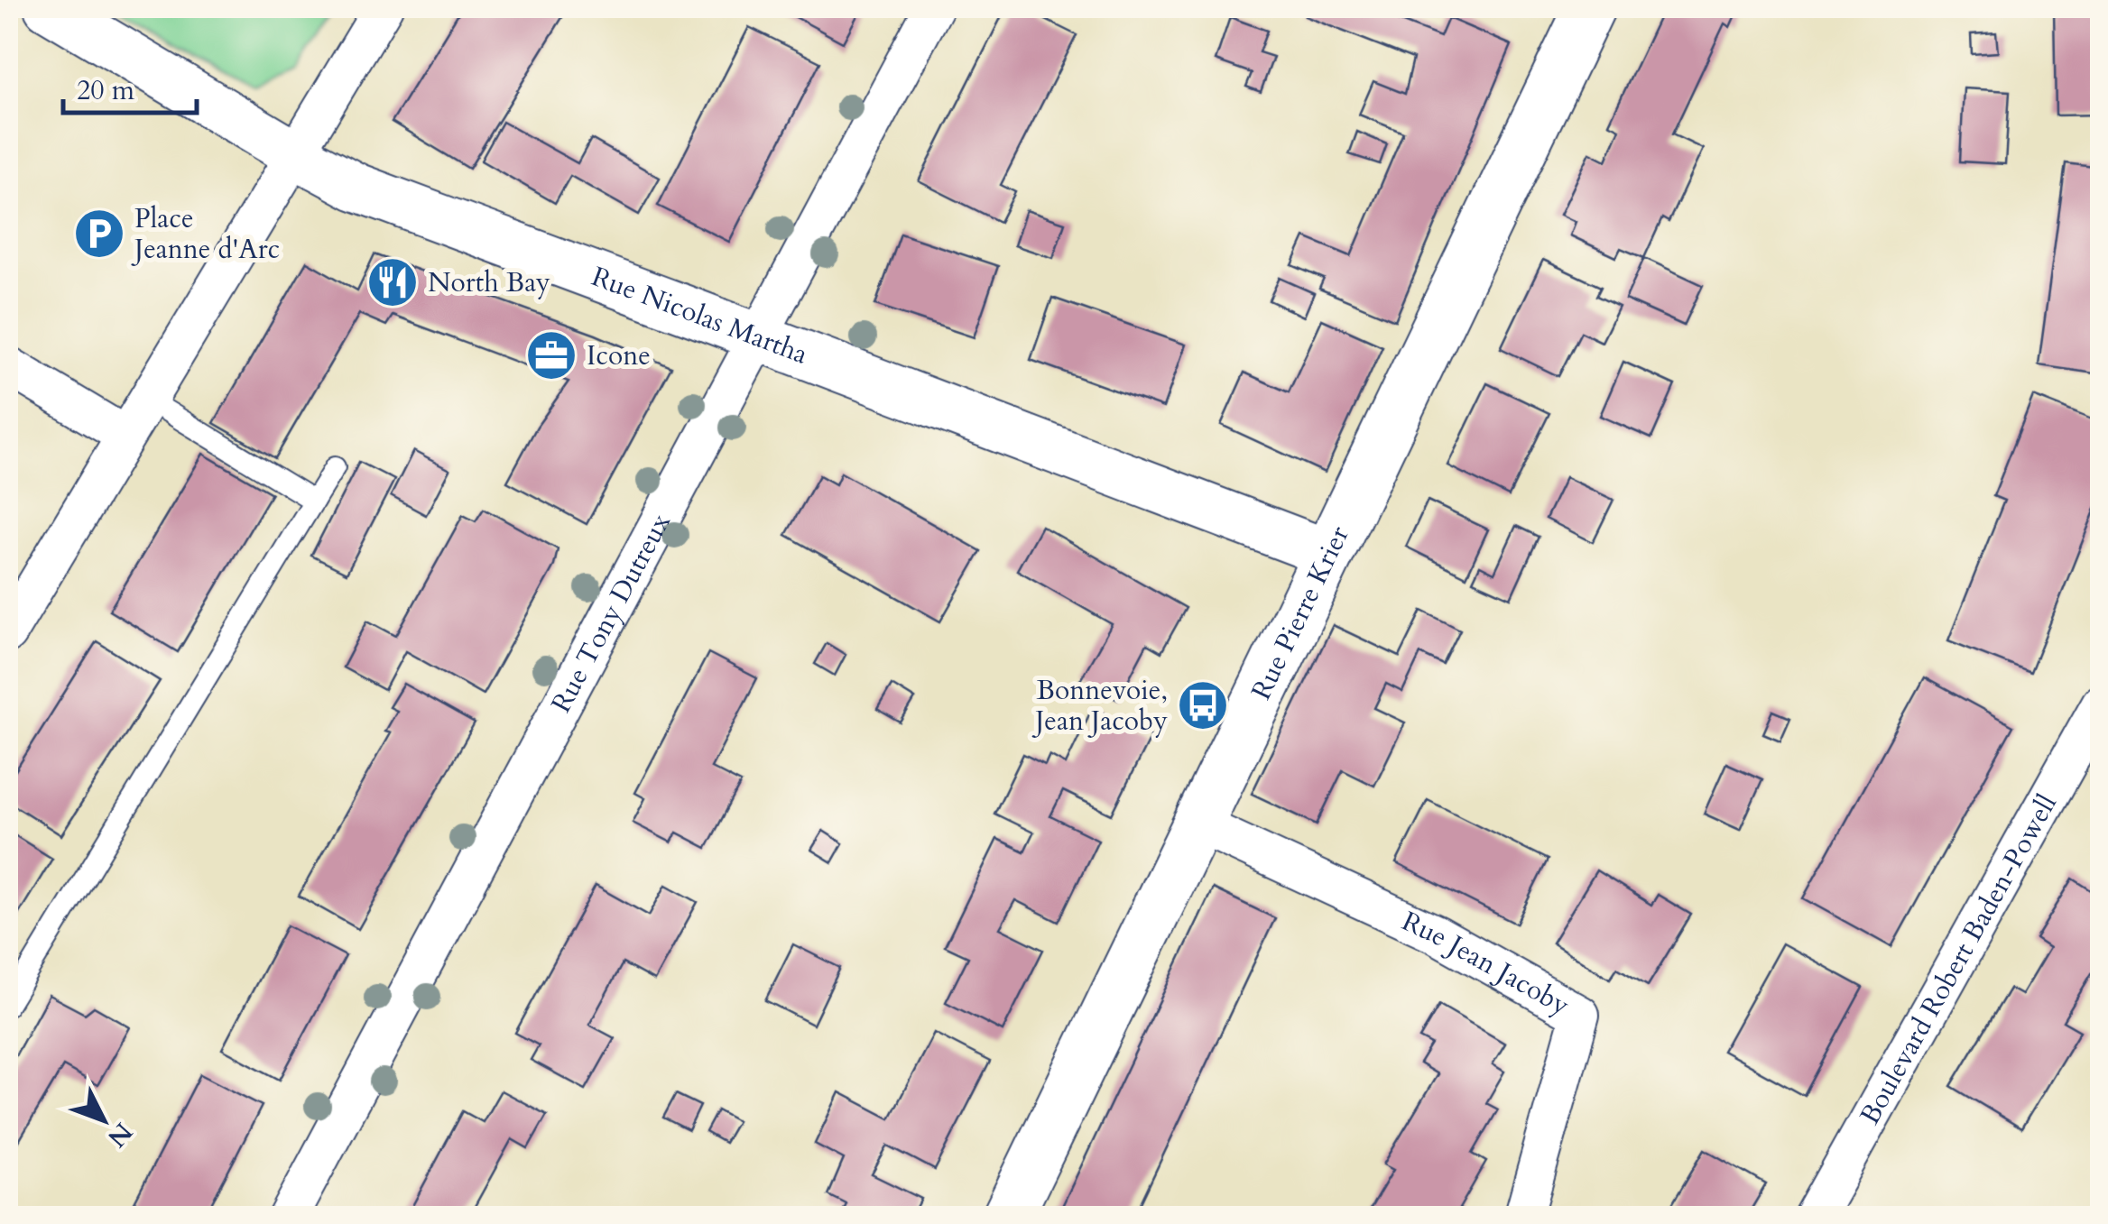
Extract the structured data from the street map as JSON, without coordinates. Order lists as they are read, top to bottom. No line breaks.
{"streets":{"main road":["Rue Pierre Krier"],"street":["Rue Nicolas Martha","Rue Tony Dutreux","Boulevard Robert Baden-Powell","Rue Jean Jacoby"]},"crossings":[["Rue Nicolas Martha","Rue Tony Dutreux"],["Rue Nicolas Martha","Rue Pierre Krier"],["Rue Pierre Krier","Rue Jean Jacoby"]],"places":{"parking":["Place Jeanne d'Arc"],"restaurant":["North Bay"],"office":["Icone"],"bus stop":["Bonnevoie, Jean Jacoby"]},"scale_bar":"20 m","north":"bottom right"}
